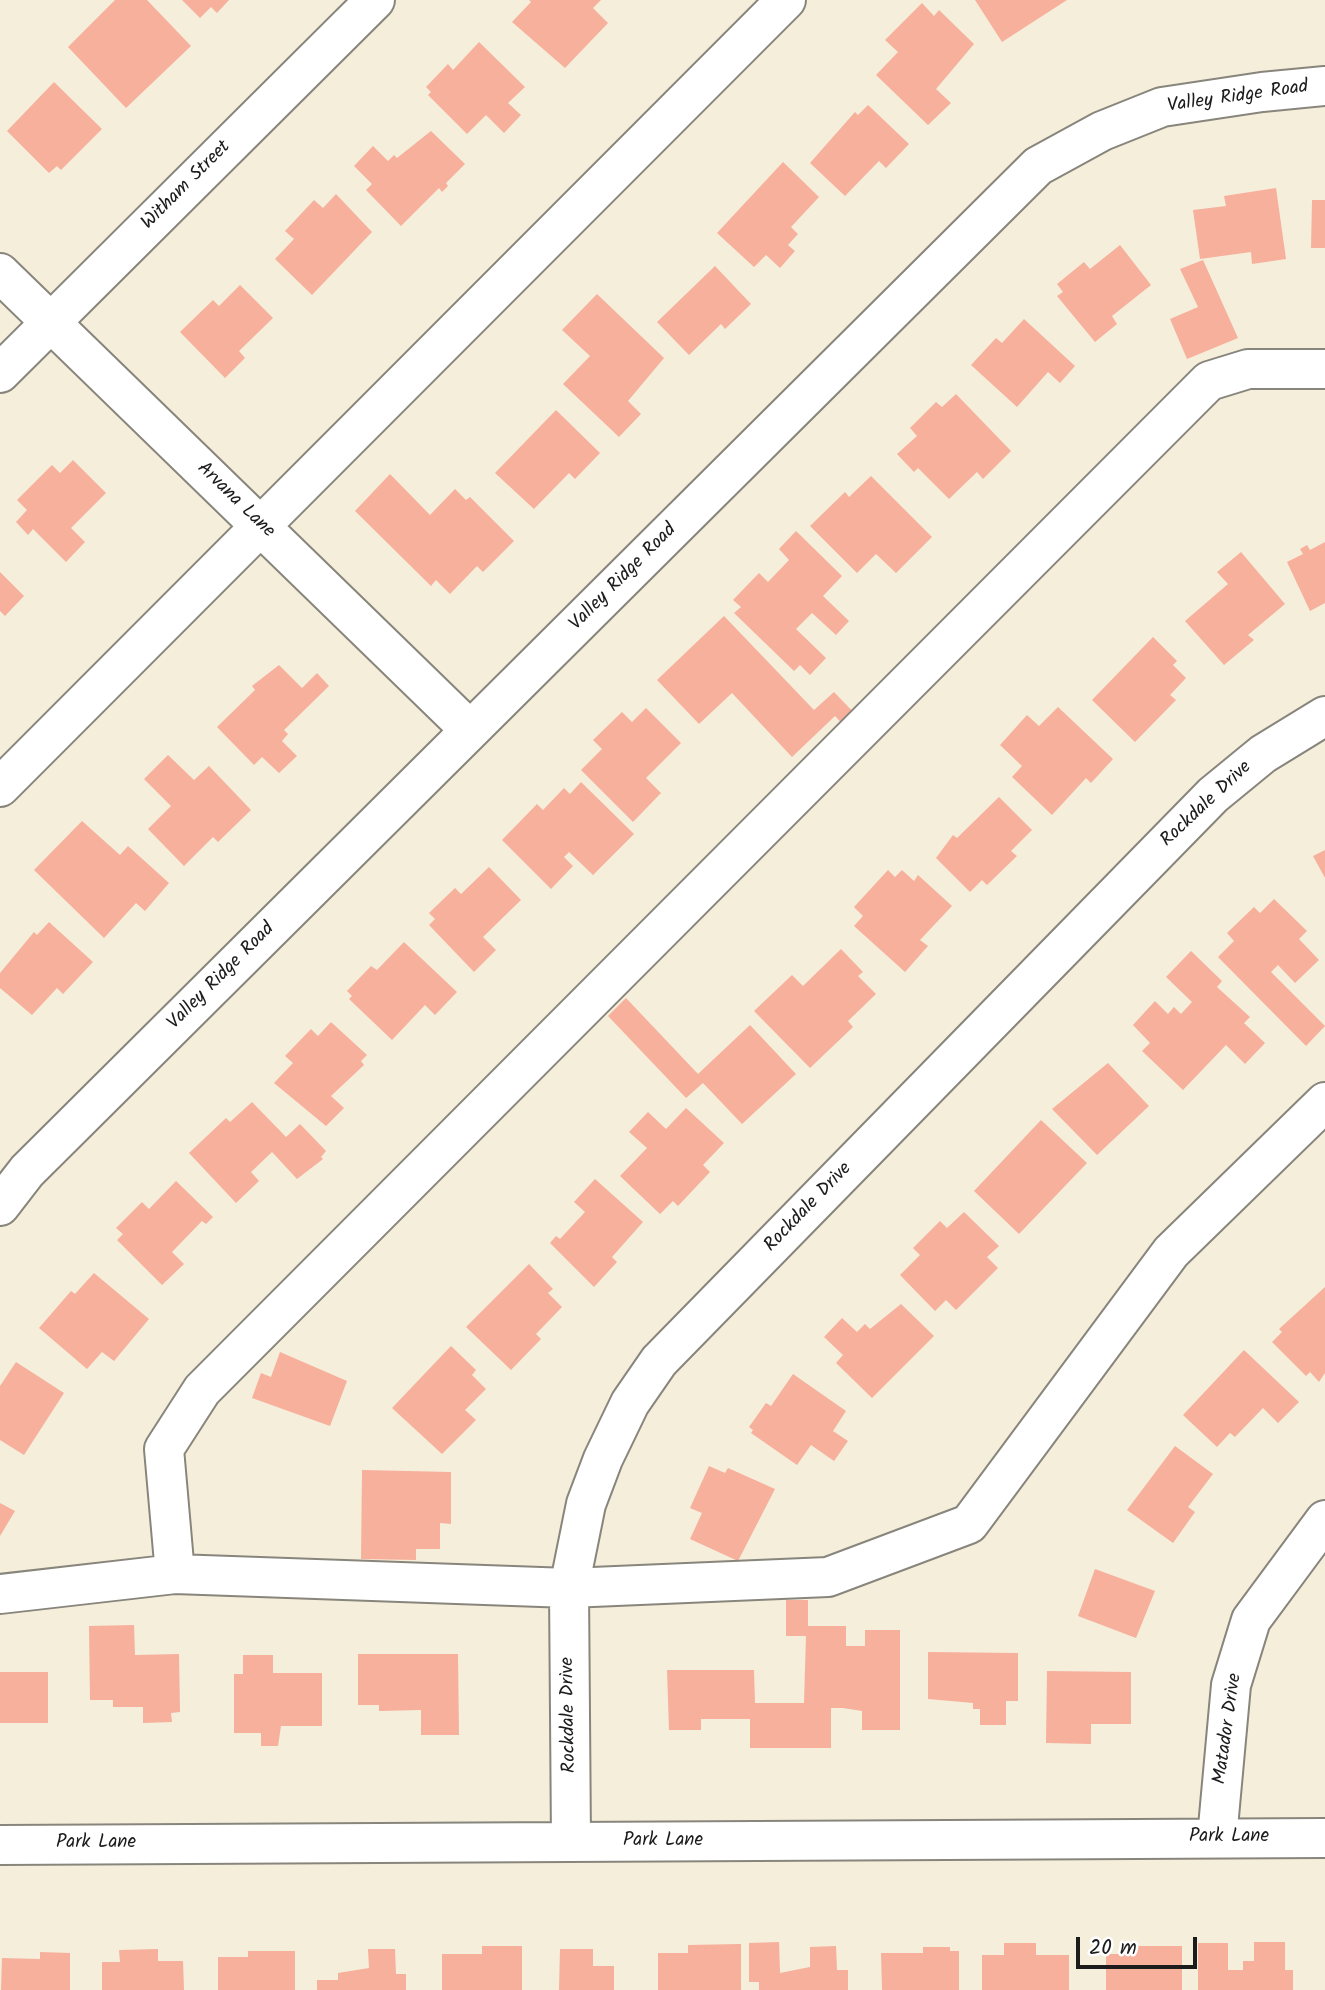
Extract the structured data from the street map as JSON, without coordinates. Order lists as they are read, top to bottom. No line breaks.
{"streets":{"street":["Valley Ridge Road","Witham Street","Arvana Lane","Rockdale Drive","Matador Drive","Park Lane"]},"crossings":[["Valley Ridge Road","Arvana Lane"],["Witham Street","Arvana Lane"],["Rockdale Drive","Park Lane"],["Matador Drive","Park Lane"]],"scale_bar":"20 m"}
